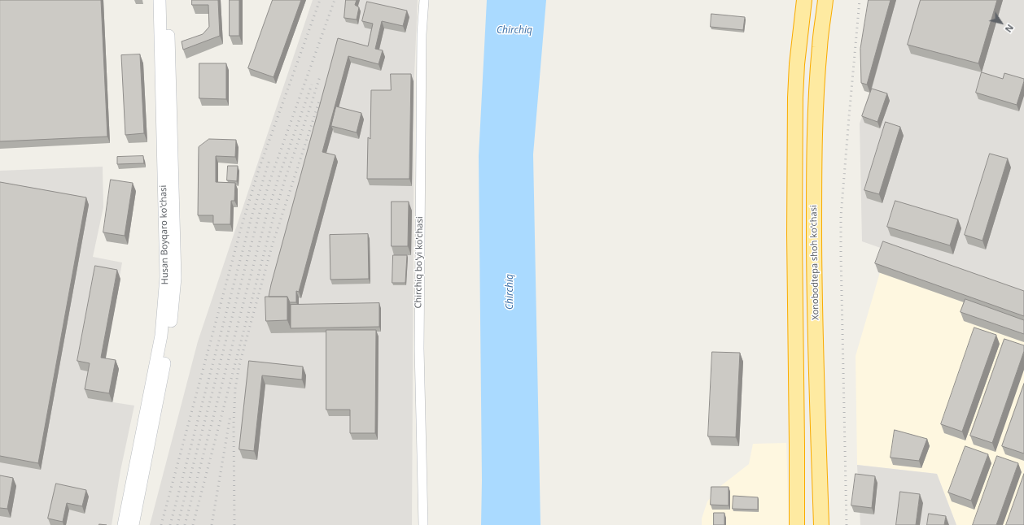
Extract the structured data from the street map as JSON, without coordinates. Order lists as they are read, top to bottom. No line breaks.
{"streets":{"highway":["Xonobodtepa shoh ko'chasi"],"main road":["Husan Boyqaro ko'chasi"],"street":["Chirchiq bo'yi ko'chasi"]},"water":["Chirchiq"],"north":"bottom right"}
